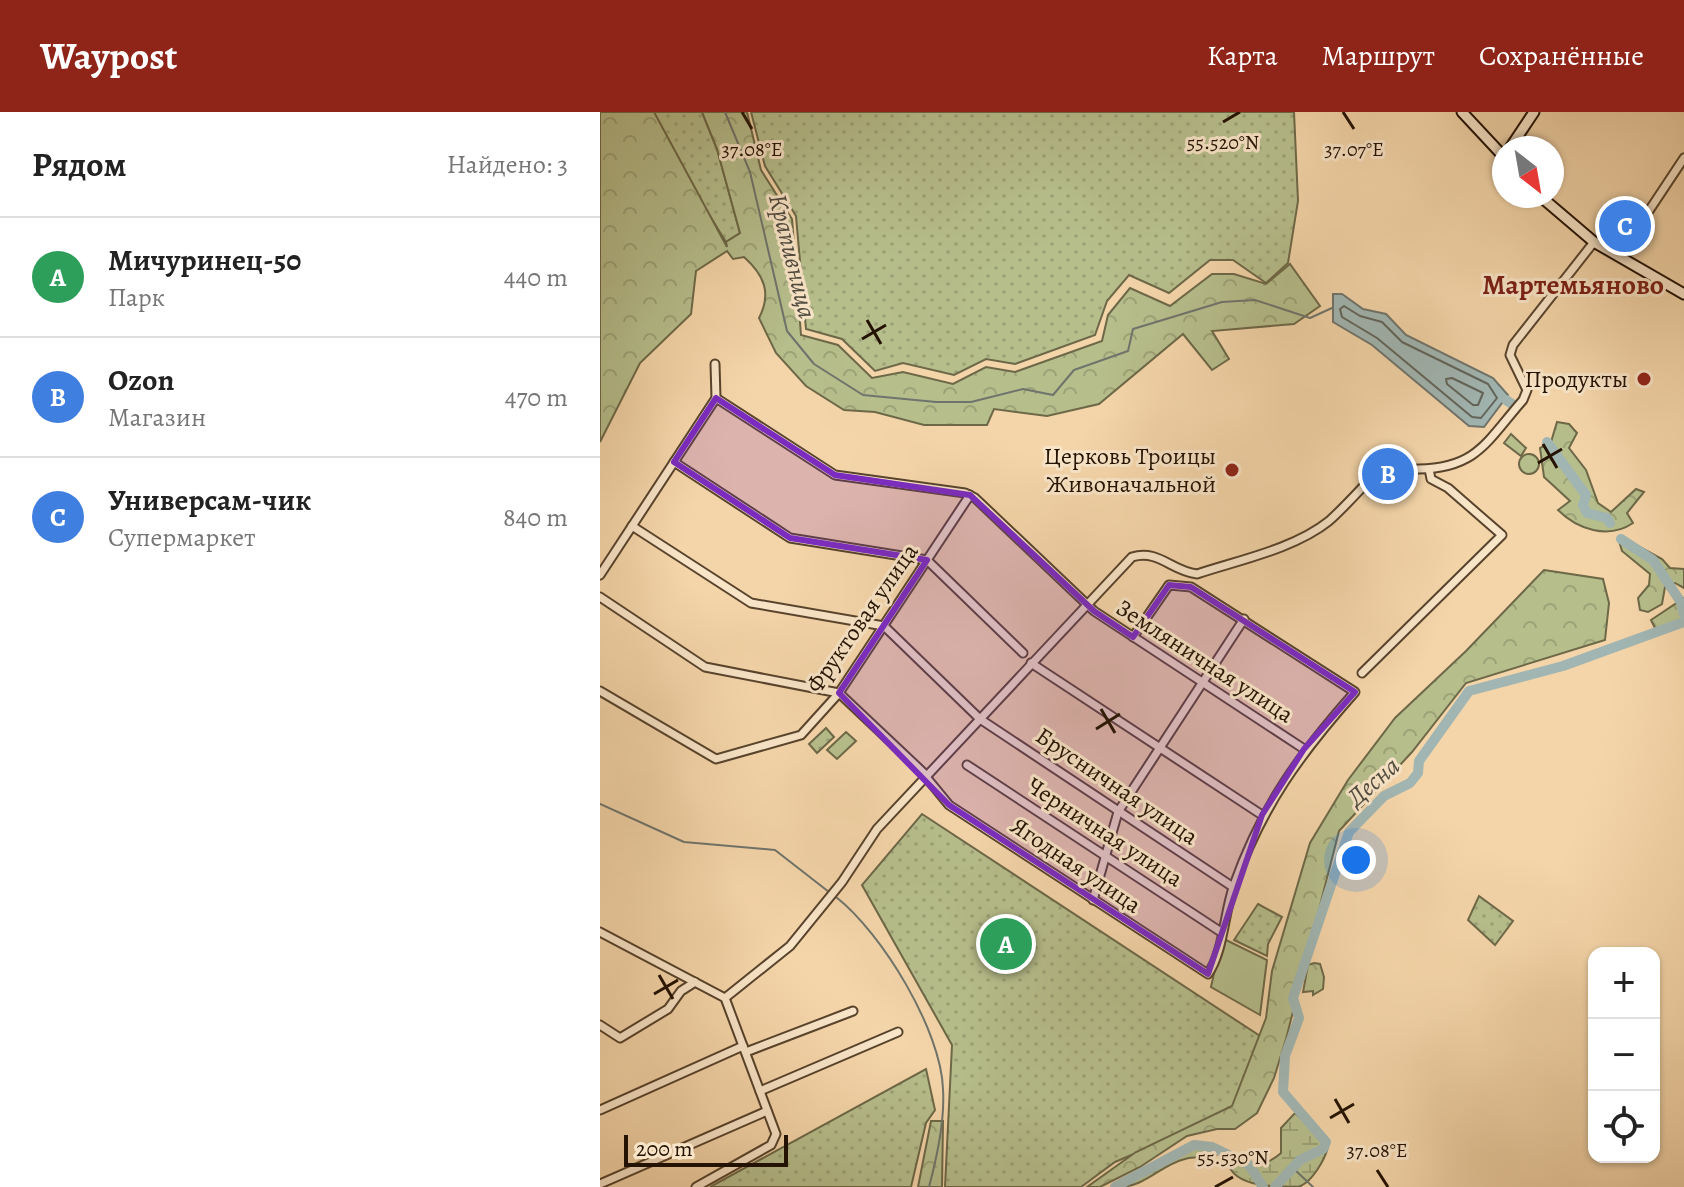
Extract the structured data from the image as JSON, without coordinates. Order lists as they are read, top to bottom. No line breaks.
{"streets":{"street":["Фруктовая улица","Земляничная улица","Брусничная улица","Черничная улица","Ягодная улица"]},"crossings":[["Фруктовая улица","Брусничная улица"],["Фруктовая улица","Ягодная улица"],["Черничная улица","Ягодная улица"]],"districts":["Мартемьяново"],"water":["Крапивница","Десна"],"places":["Продукты","Церковь Троицы Живоначальной"],"scale_bar":"200 m","north":"bottom right","page":{"header":"Waypost","nav":["Карта","Маршрут","Сохранённые"],"heading":["Рядом","Найдено: 3"],"pins":["C","B","A"],"list":[{"mark":"A","name":"Мичуринец-50","note":"Парк","value":"440 m"},{"mark":"B","name":"Ozon","note":"Магазин","value":"470 m"},{"mark":"C","name":"Универсам-чик","note":"Супермаркет","value":"840 m"}],"map_buttons":["+","−"],"scale":"200 m"},"coordinates":["55.520°N","37.08°E","37.07°E","55.530°N"]}
